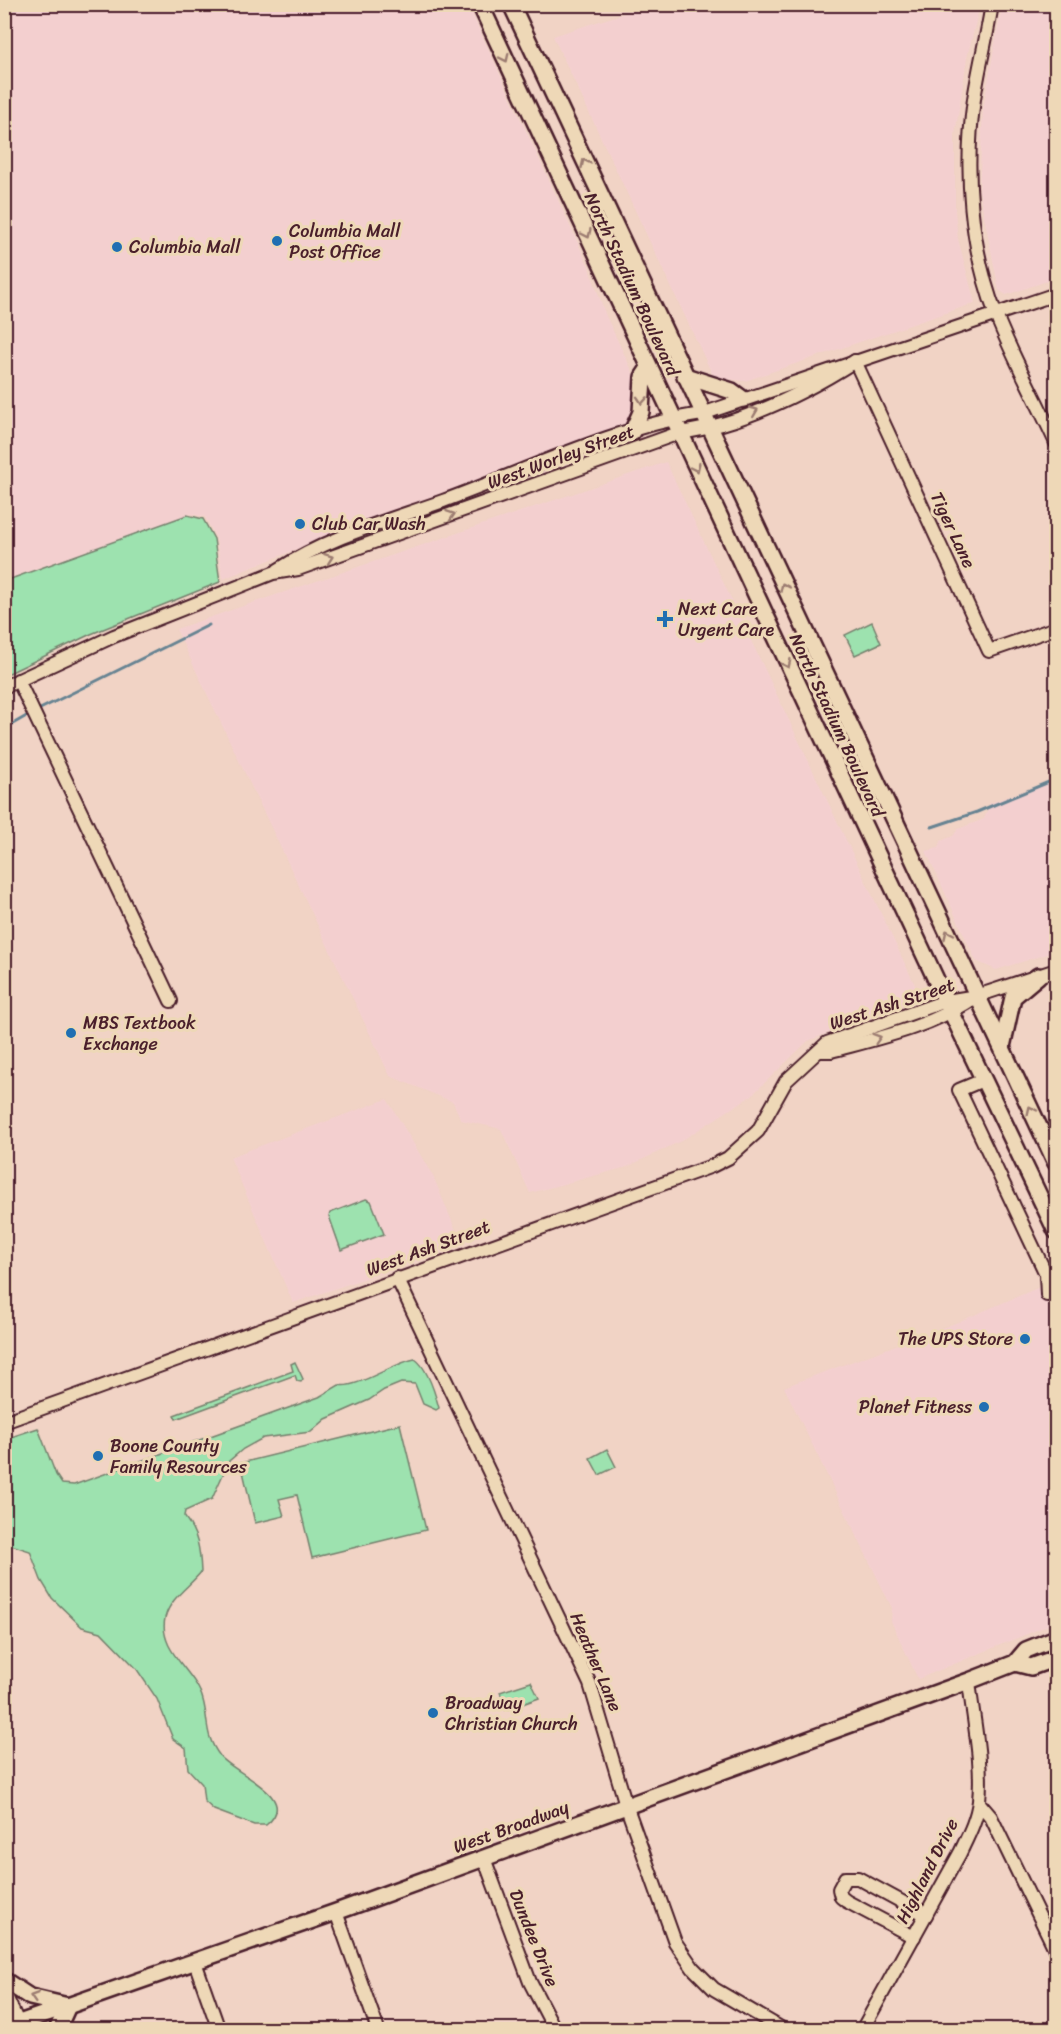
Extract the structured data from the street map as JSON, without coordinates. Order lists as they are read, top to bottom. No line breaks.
{"streets":{"main road":["North Stadium Boulevard","West Broadway"],"street":["West Worley Street","Tiger Lane","West Ash Street","Heather Lane","Highland Drive","Dundee Drive"]},"crossings":[["North Stadium Boulevard","West Worley Street"],["North Stadium Boulevard","West Ash Street"],["West Worley Street","Tiger Lane"],["West Ash Street","Heather Lane"],["Heather Lane","West Broadway"],["West Broadway","Highland Drive"],["West Broadway","Dundee Drive"]],"places":{"other":["Columbia Mall Post Office","Columbia Mall","Club Car Wash","MBS Textbook Exchange","The UPS Store","Planet Fitness","Boone County Family Resources","Broadway Christian Church"],"health":["Next Care Urgent Care"]}}
